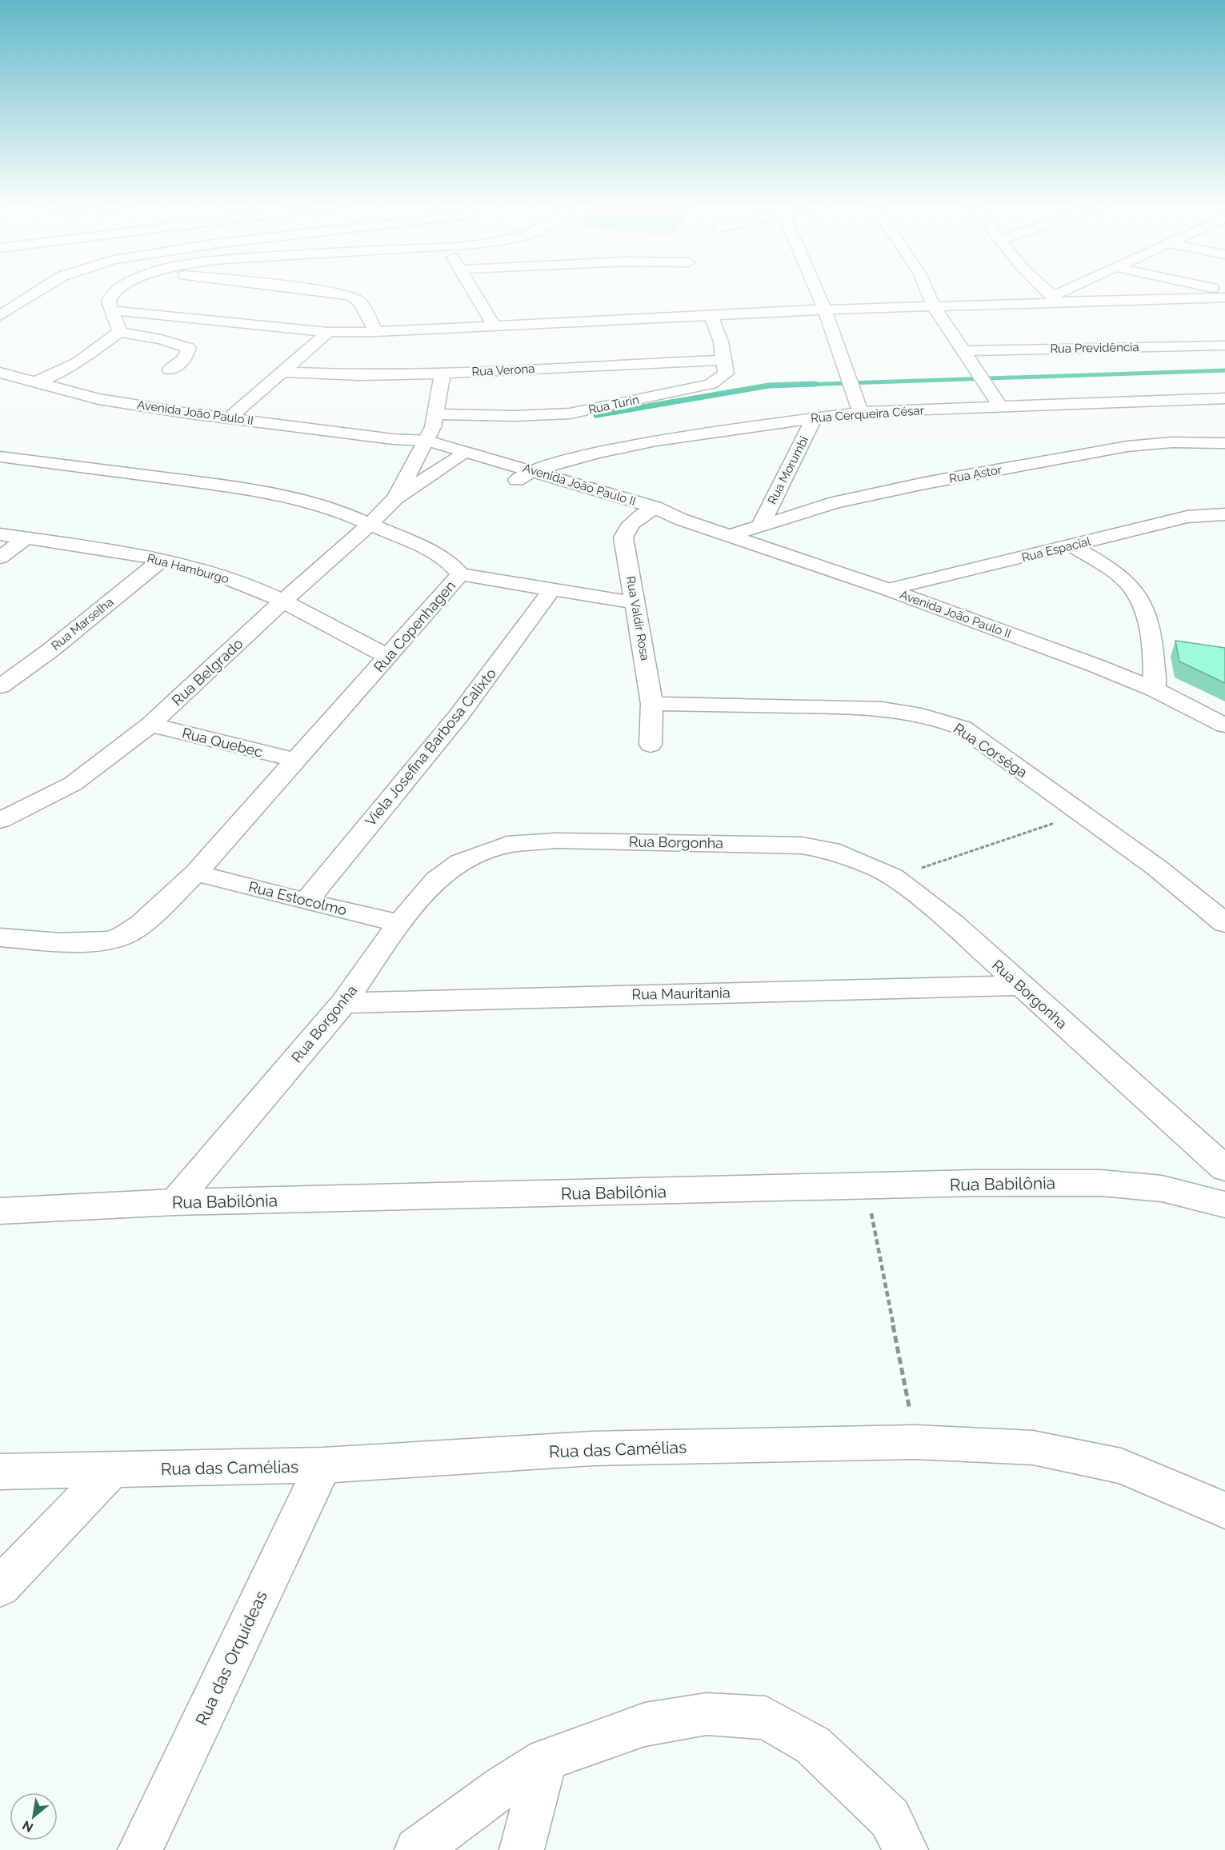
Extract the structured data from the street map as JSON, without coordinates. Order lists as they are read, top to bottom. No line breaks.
{"streets":{"street":["Rua Previdência","Rua Verona","Rua Turin","Avenida João Paulo II","Rua Cerqueira César","Rua Morumbi","Rua Astor","Rua Espacial","Rua Hamburgo","Rua Valdir Rosa","Rua Marselha","Rua Copenhagen","Rua Belgrado","Rua Quebec","Viela Josefina Barbosa Calixto","Rua Corséga","Rua Borgonha","Rua Estocolmo","Rua Mauritania","Rua Babilônia","Rua das Camélias","Rua das Orquídeas"]},"crossings":[["Rua Verona","Rua Turin"],["Rua Verona","Rua Belgrado"],["Rua Turin","Rua Belgrado"],["Avenida João Paulo II","Rua Cerqueira César"],["Avenida João Paulo II","Rua Astor"],["Avenida João Paulo II","Rua Espacial"],["Avenida João Paulo II","Rua Valdir Rosa"],["Avenida João Paulo II","Rua Belgrado"],["Rua Cerqueira César","Rua Morumbi"],["Rua Morumbi","Rua Astor"],["Rua Hamburgo","Rua Marselha"],["Rua Hamburgo","Rua Copenhagen"],["Rua Hamburgo","Rua Belgrado"],["Rua Valdir Rosa","Rua Corséga"],["Rua Copenhagen","Rua Belgrado"],["Rua Copenhagen","Rua Quebec"],["Rua Copenhagen","Rua Estocolmo"],["Rua Belgrado","Rua Quebec"],["Viela Josefina Barbosa Calixto","Rua Estocolmo"],["Rua Borgonha","Rua Estocolmo"],["Rua Borgonha","Rua Mauritania"],["Rua Borgonha","Rua Babilônia"],["Rua das Camélias","Rua das Orquídeas"]],"north":"bottom left"}
